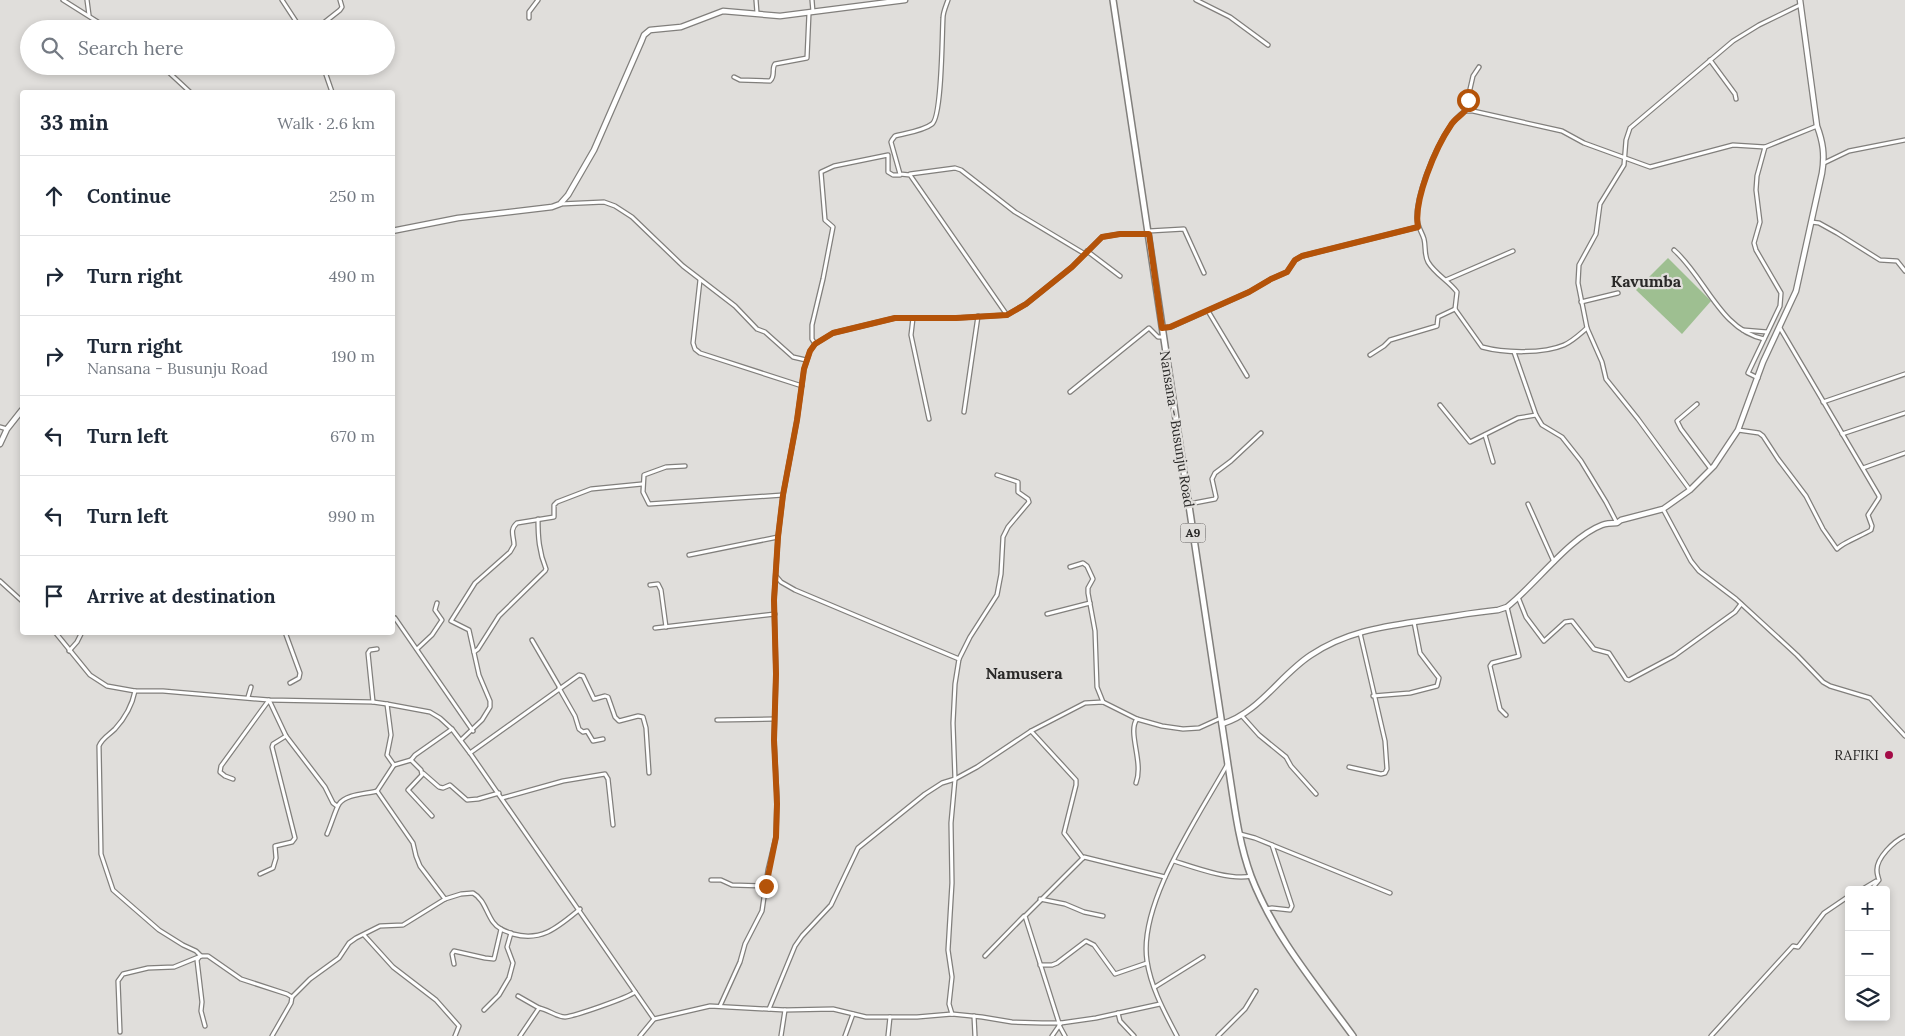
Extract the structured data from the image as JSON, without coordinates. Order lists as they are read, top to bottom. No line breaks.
{"streets":{"main road":["Nansana - Busunju Road","A9"]},"districts":["Kavumba","Namusera"],"places":["RAFIKI"],"page":{"search":"Search here","heading":["33 min","Walk · 2.6 km"],"list":[["Continue","250 m"],["Turn right","490 m"],["Turn right","Nansana - Busunju Road","190 m"],["Turn left","670 m"],["Turn left","990 m"],"Arrive at destination"],"map_buttons":["+","−"]}}
